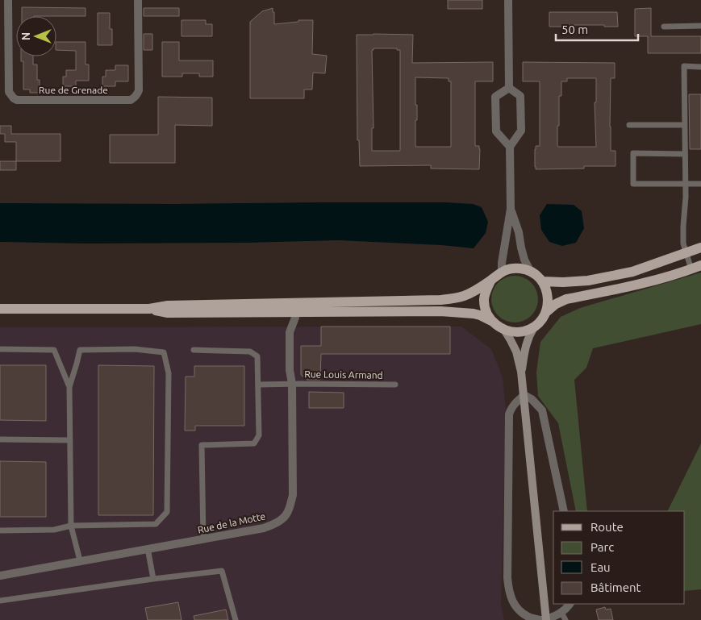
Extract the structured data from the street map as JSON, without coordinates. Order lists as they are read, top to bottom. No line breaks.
{"streets":{"street":["Rue de Grenade","Rue de la Motte"],"lane":["Rue Louis Armand"]},"crossings":[["Rue Louis Armand","Rue de la Motte"]],"legend":["Route","Parc","Eau","Bâtiment"],"scale_bar":"50 m","north":"left"}
